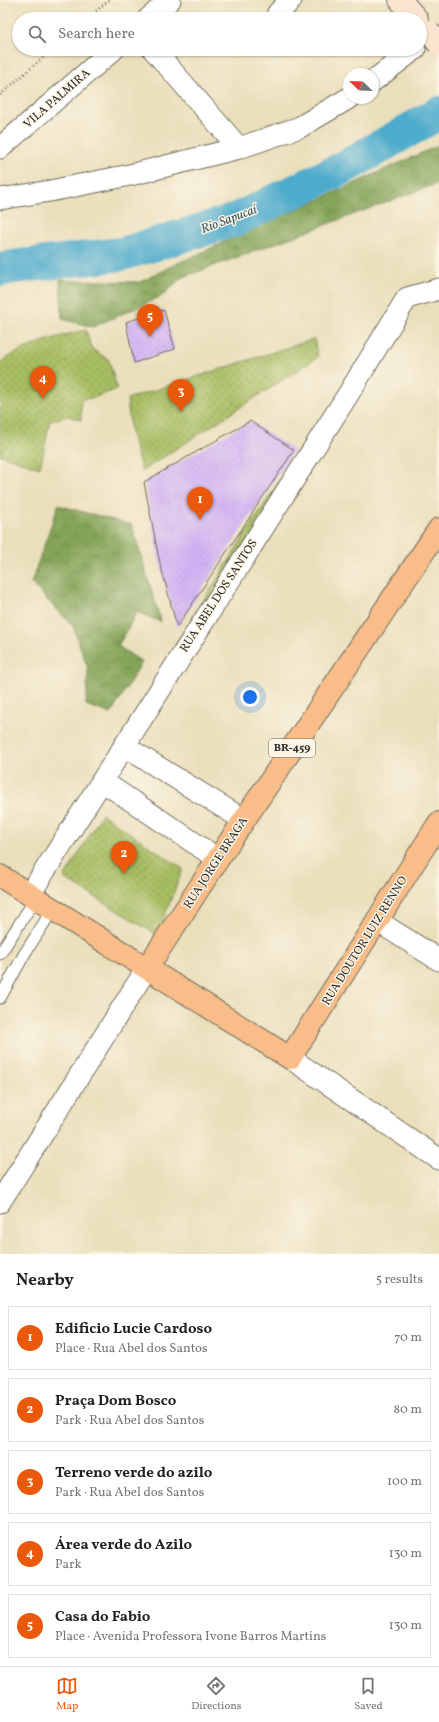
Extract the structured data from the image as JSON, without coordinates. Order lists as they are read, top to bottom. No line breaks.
{"streets":{"highway":["BR-459","RUA JORGE BRAGA","RUA DOUTOR LUIZ RENNO"],"street":["VILA PALMIRA","RUA ABEL DOS SANTOS"]},"water":["Rio Sapucaí"],"north":"top left","page":{"search":"Search here","pins":["5","4","3","1","2"],"heading":["Nearby","5 results"],"list":[{"mark":"1","name":"Edificio Lucie Cardoso","note":"Place · Rua Abel dos Santos","value":"70 m"},{"mark":"2","name":"Praça Dom Bosco","note":"Park · Rua Abel dos Santos","value":"80 m"},{"mark":"3","name":"Terreno verde do azilo","note":"Park · Rua Abel dos Santos","value":"100 m"},{"mark":"4","name":"Área verde do Azilo","note":"Park","value":"130 m"},{"mark":"5","name":"Casa do Fabio","note":"Place · Avenida Professora Ivone Barros Martins","value":"130 m"}],"nav":["Map","Directions","Saved"]}}
